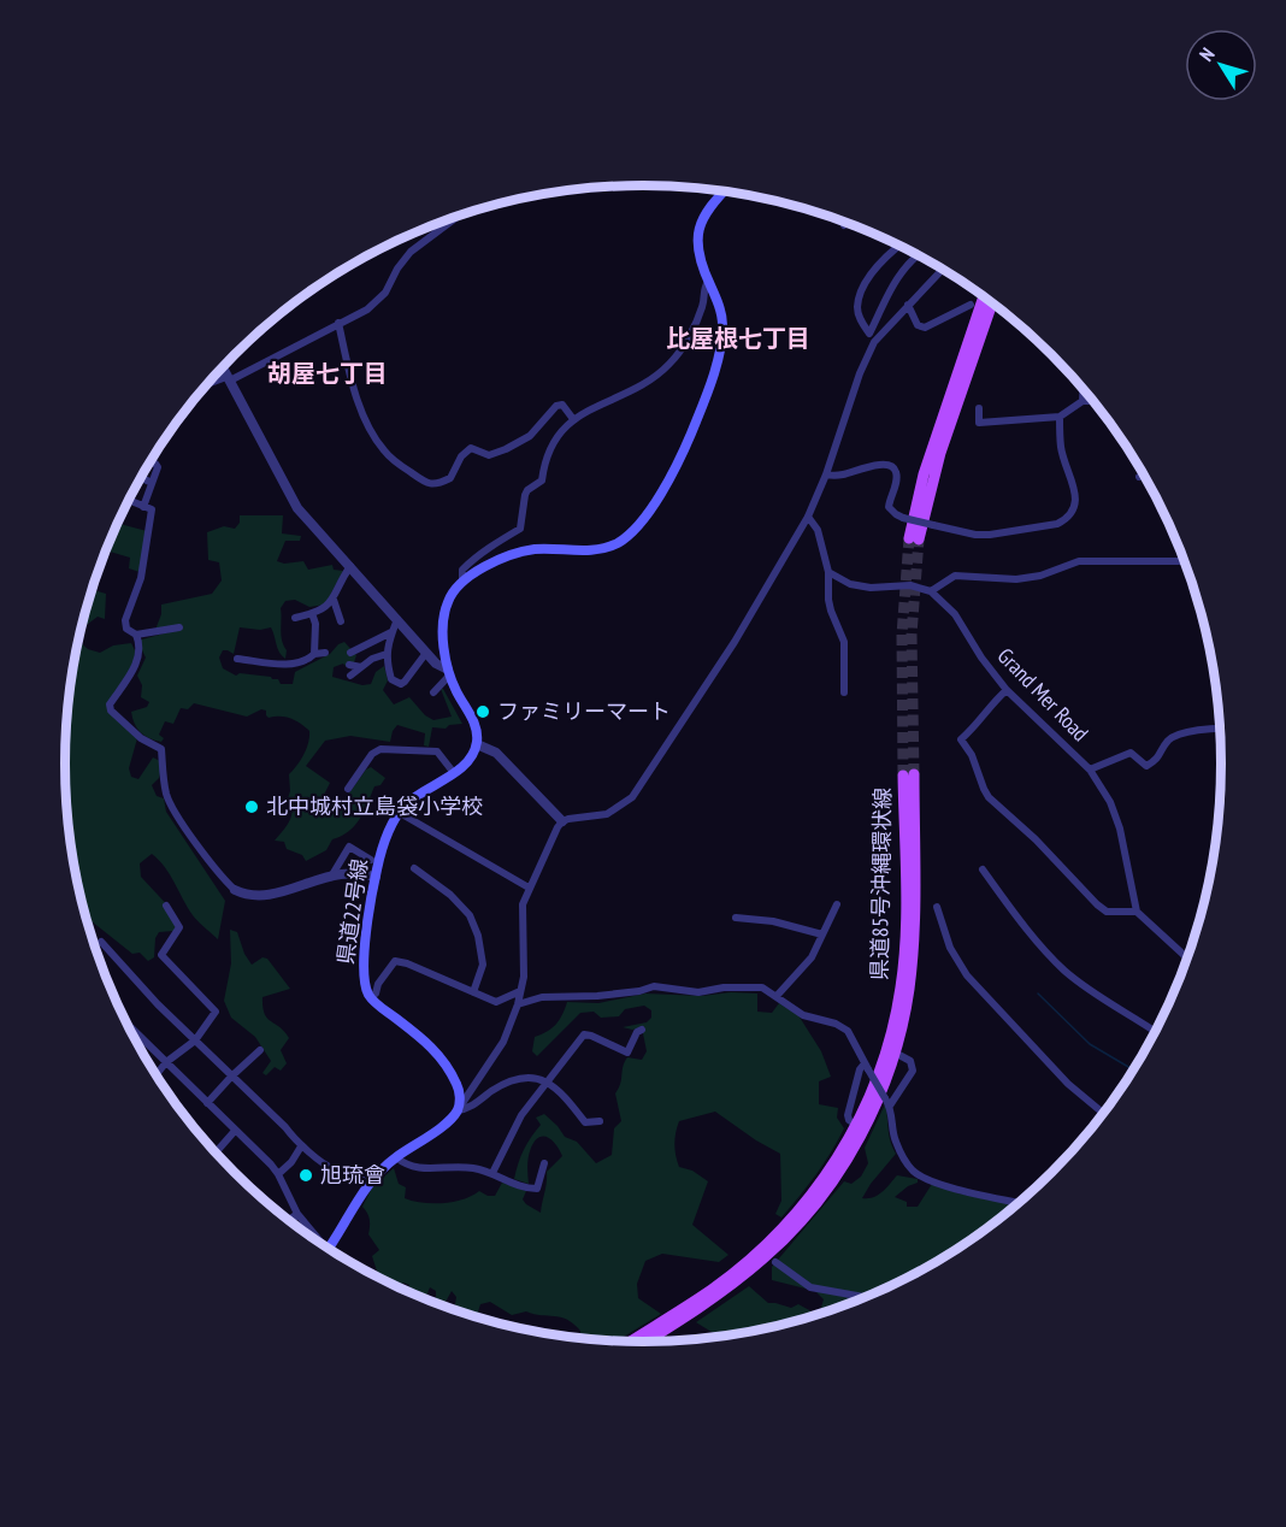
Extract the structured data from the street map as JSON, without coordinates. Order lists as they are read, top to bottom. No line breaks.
{"streets":{"main road":["県道85号沖縄環状線","県道22号線"],"street":["Grand Mer Road"]},"districts":["比屋根七丁目","胡屋七丁目"],"places":["ファミリーマート","北中城村立島袋小学校","旭琉會"],"north":"top left"}
